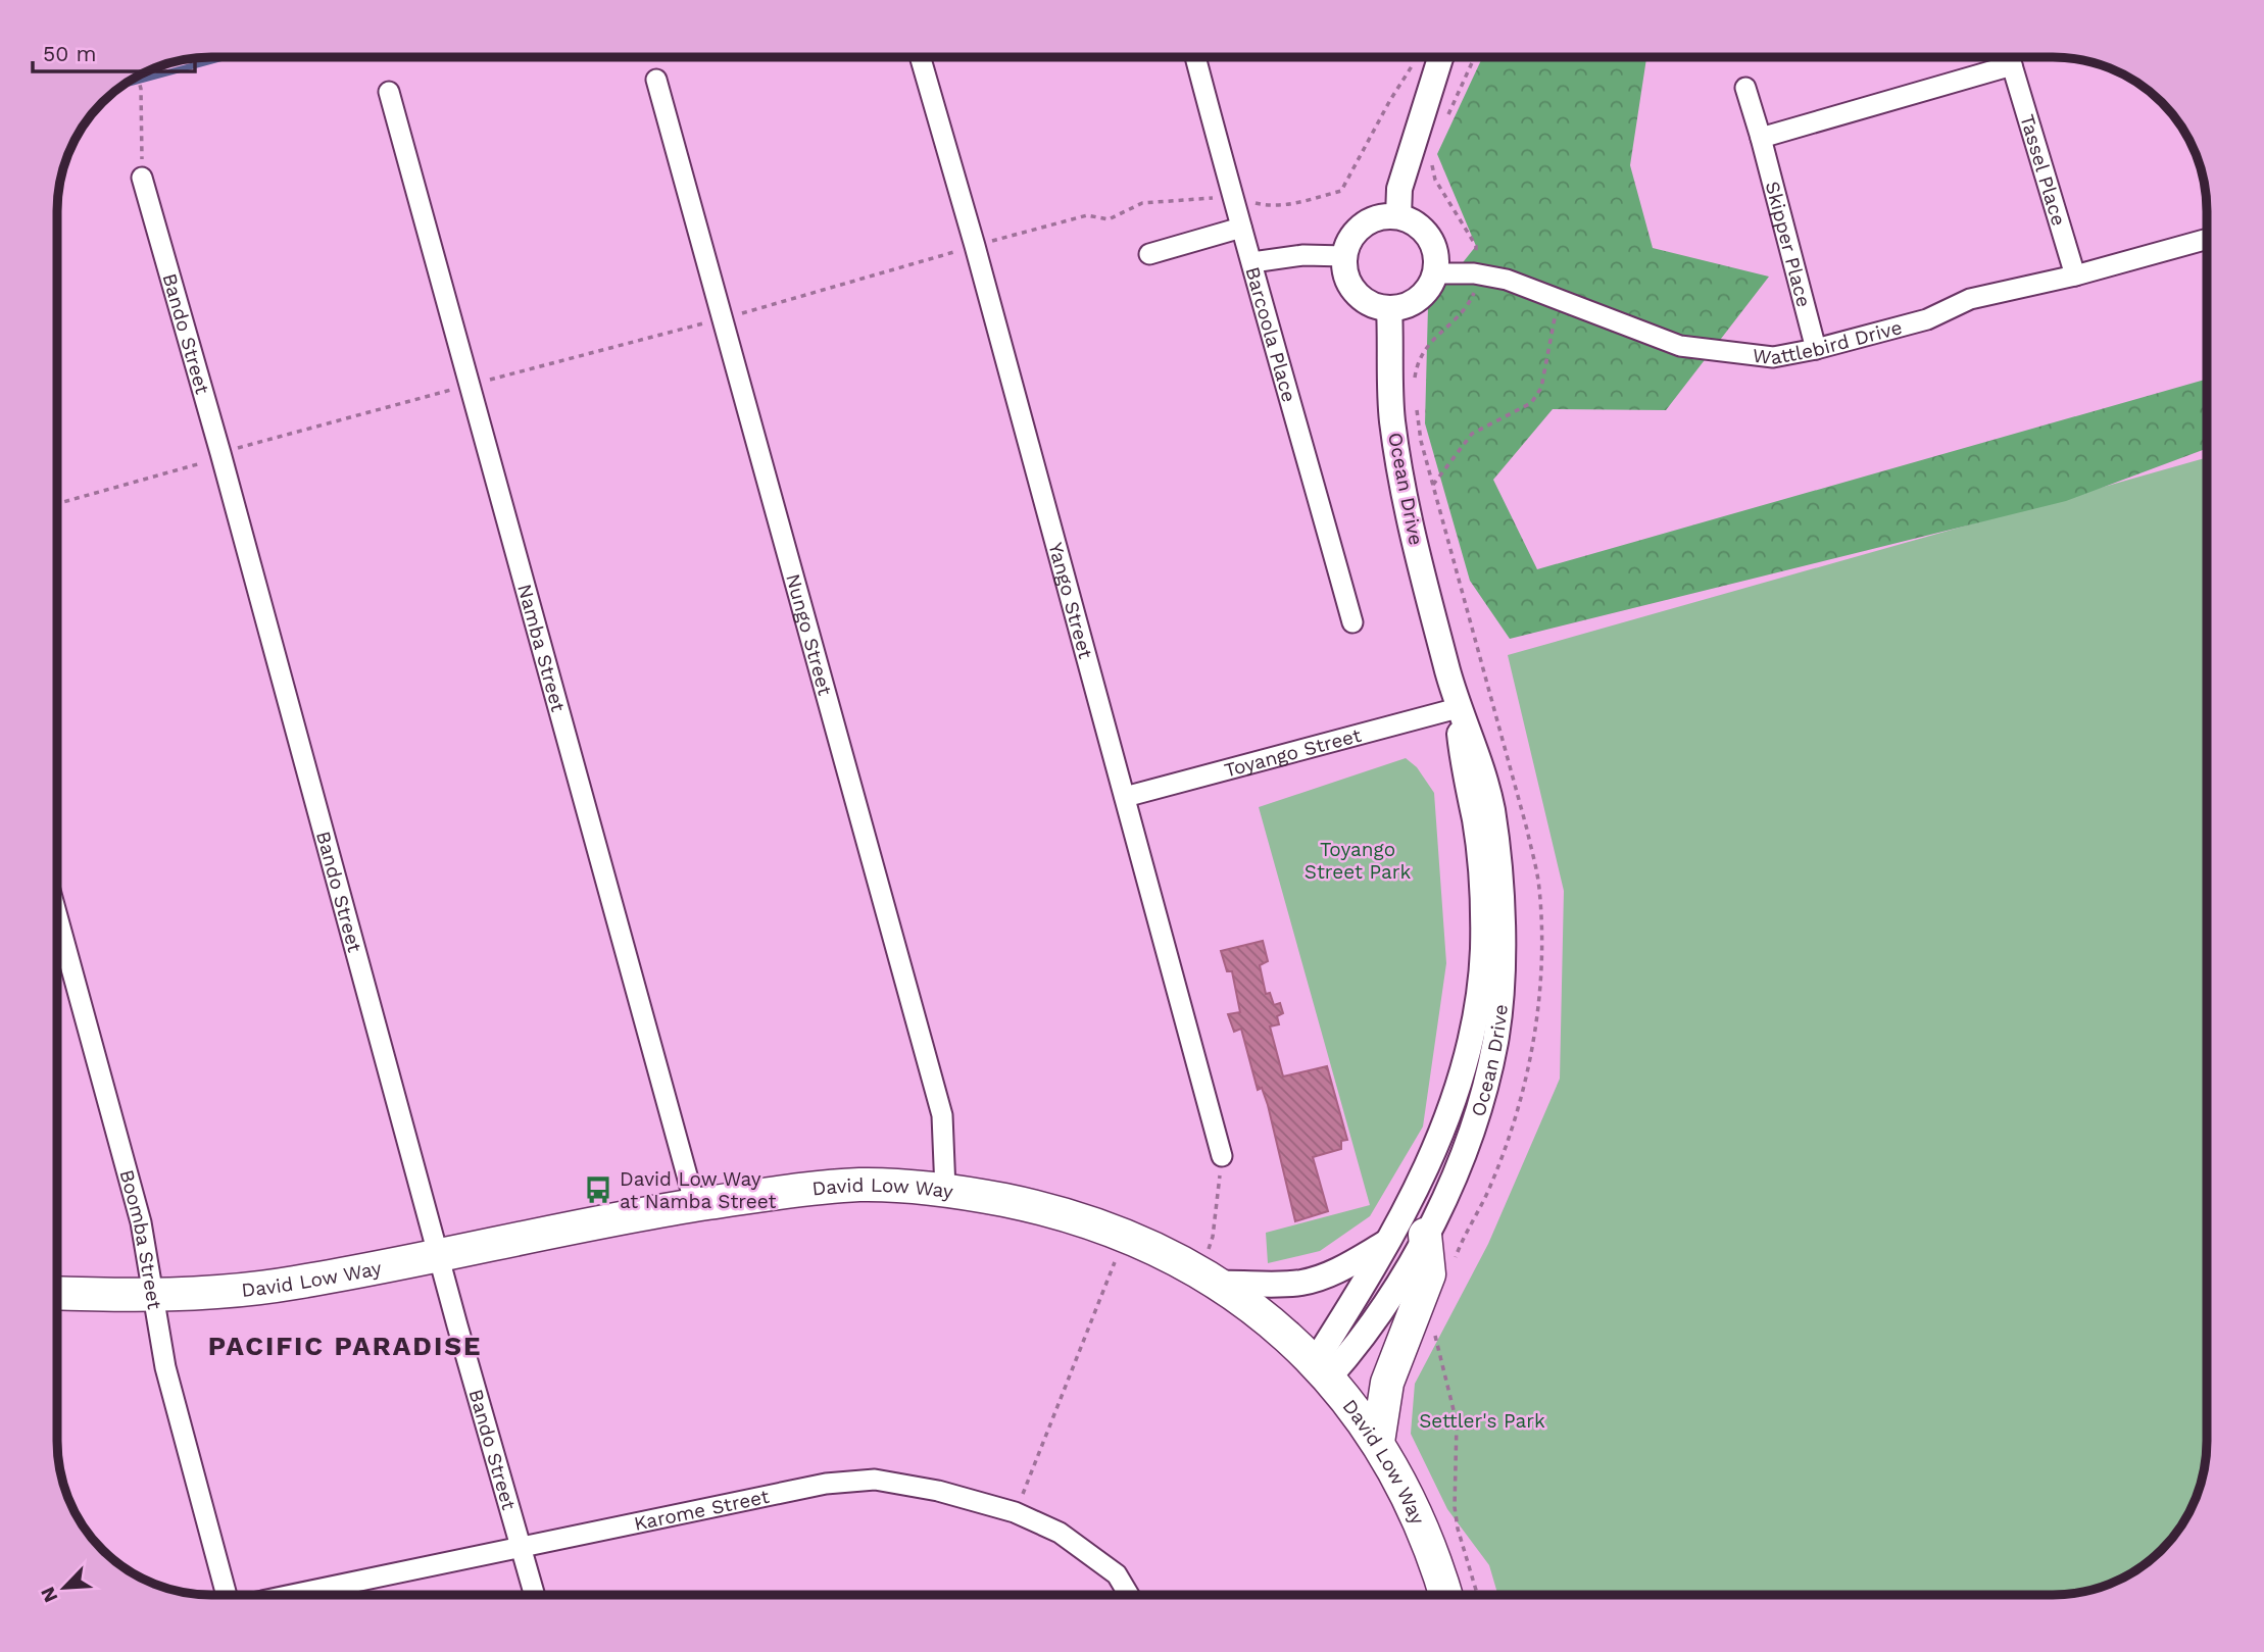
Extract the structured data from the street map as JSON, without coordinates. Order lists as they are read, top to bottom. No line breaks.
{"streets":{"main road":["David Low Way"],"street":["Tassel Place","Skipper Place","Barcoola Place","Bando Street","Wattlebird Drive","Ocean Drive","Yango Street","Nungo Street","Namba Street","Toyango Street","Boomba Street","Karome Street"]},"crossings":[["Tassel Place","Wattlebird Drive"],["Skipper Place","Wattlebird Drive"],["Bando Street","David Low Way"],["Bando Street","Karome Street"],["Wattlebird Drive","Ocean Drive"],["Ocean Drive","Toyango Street"],["Ocean Drive","David Low Way"],["Yango Street","Toyango Street"],["Nungo Street","David Low Way"],["Namba Street","David Low Way"],["David Low Way","Boomba Street"]],"districts":["PACIFIC PARADISE"],"parks":["Toyango Street Park","Settler's Park"],"places":{"bus stop":["David Low Way at Namba Street"]},"scale_bar":"50 m","north":"bottom left"}
